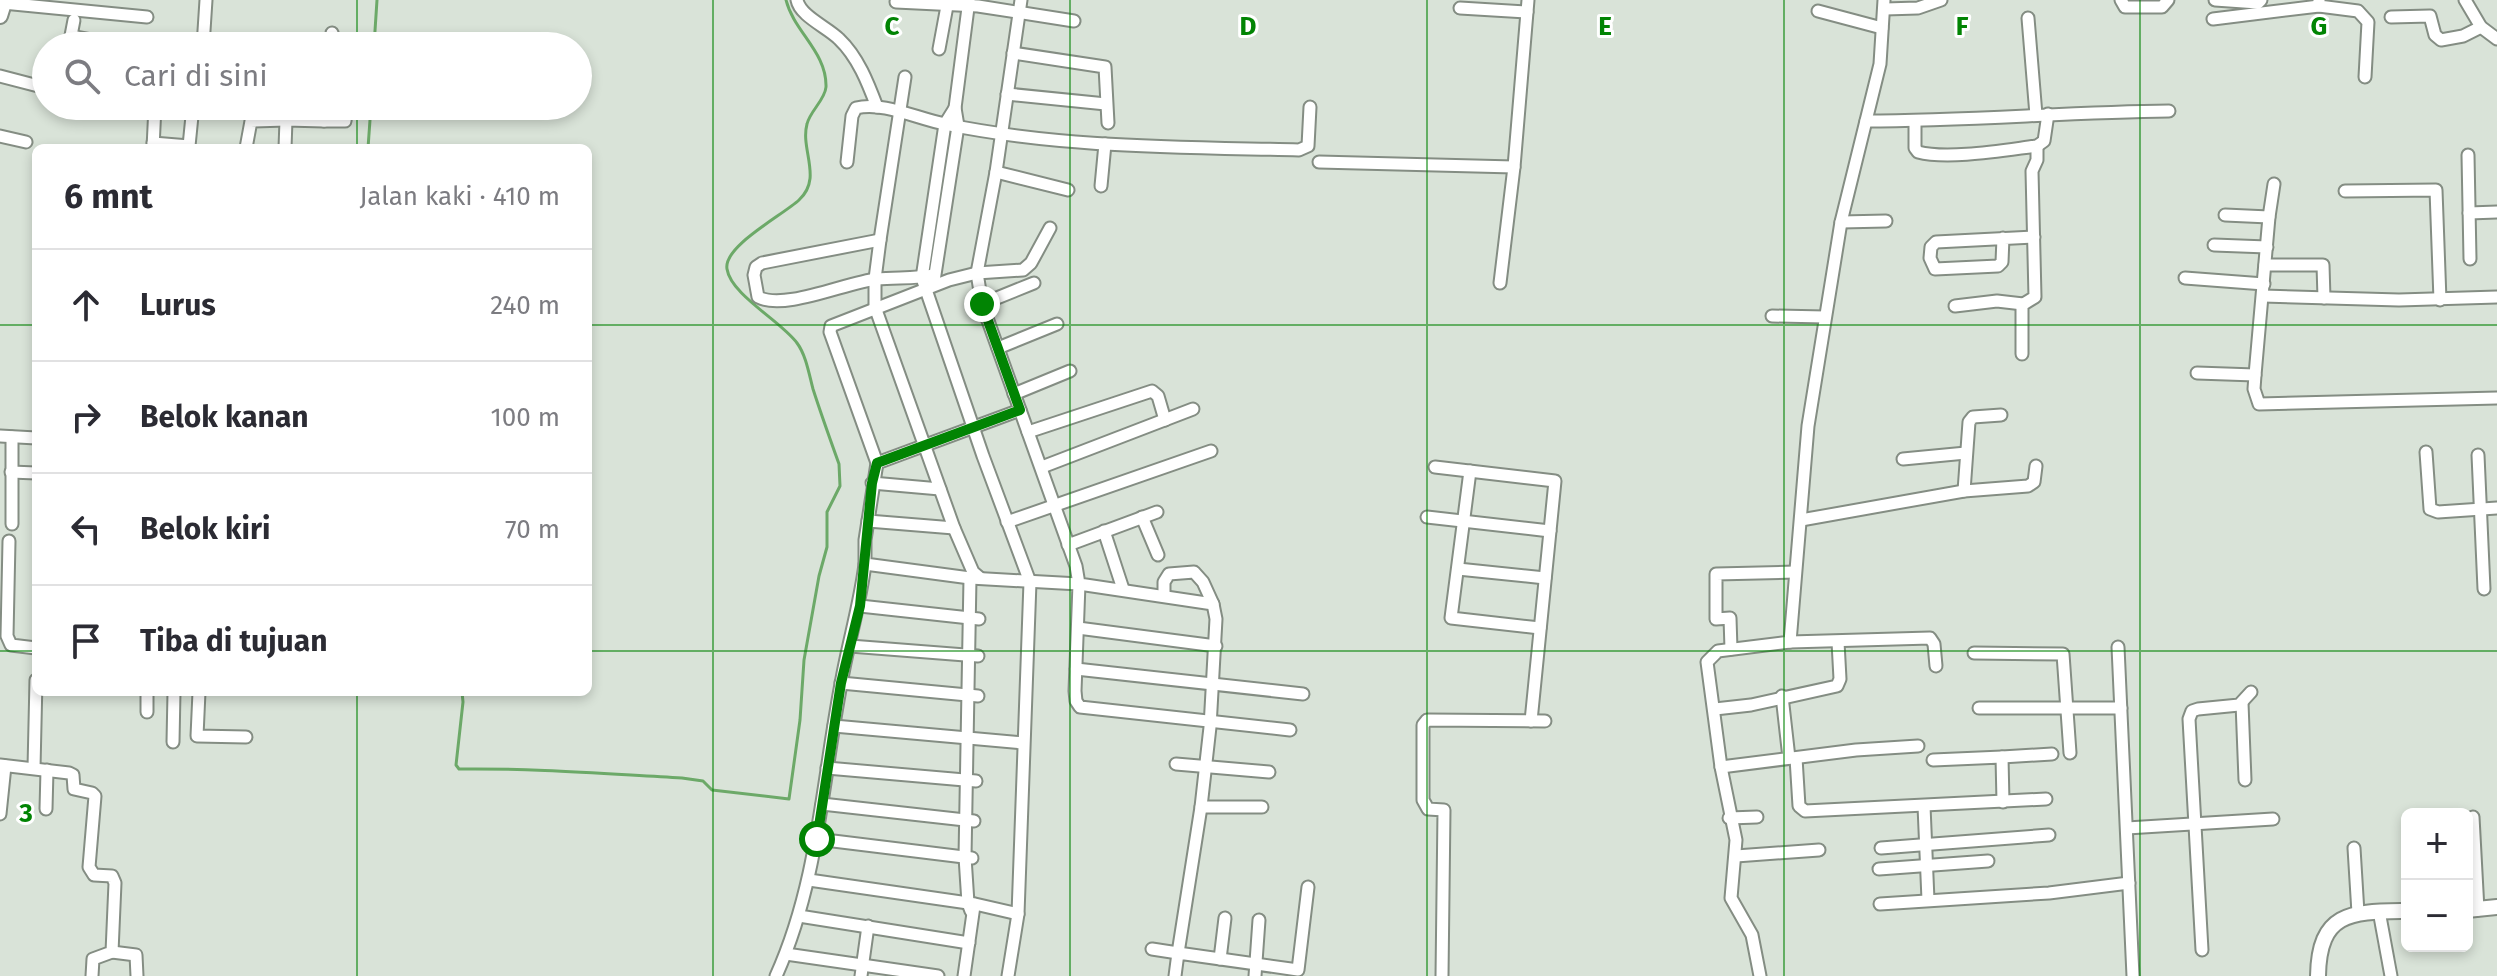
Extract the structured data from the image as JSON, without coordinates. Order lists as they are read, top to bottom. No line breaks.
{"page":{"search":"Cari di sini","heading":["6 mnt","Jalan kaki · 410 m"],"list":[["Lurus","240 m"],["Belok kanan","100 m"],["Belok kiri","70 m"],"Tiba di tujuan"],"map_buttons":["+","−"]},"grid":{"columns":["C","D","E","F","G"],"rows":["3"]}}
